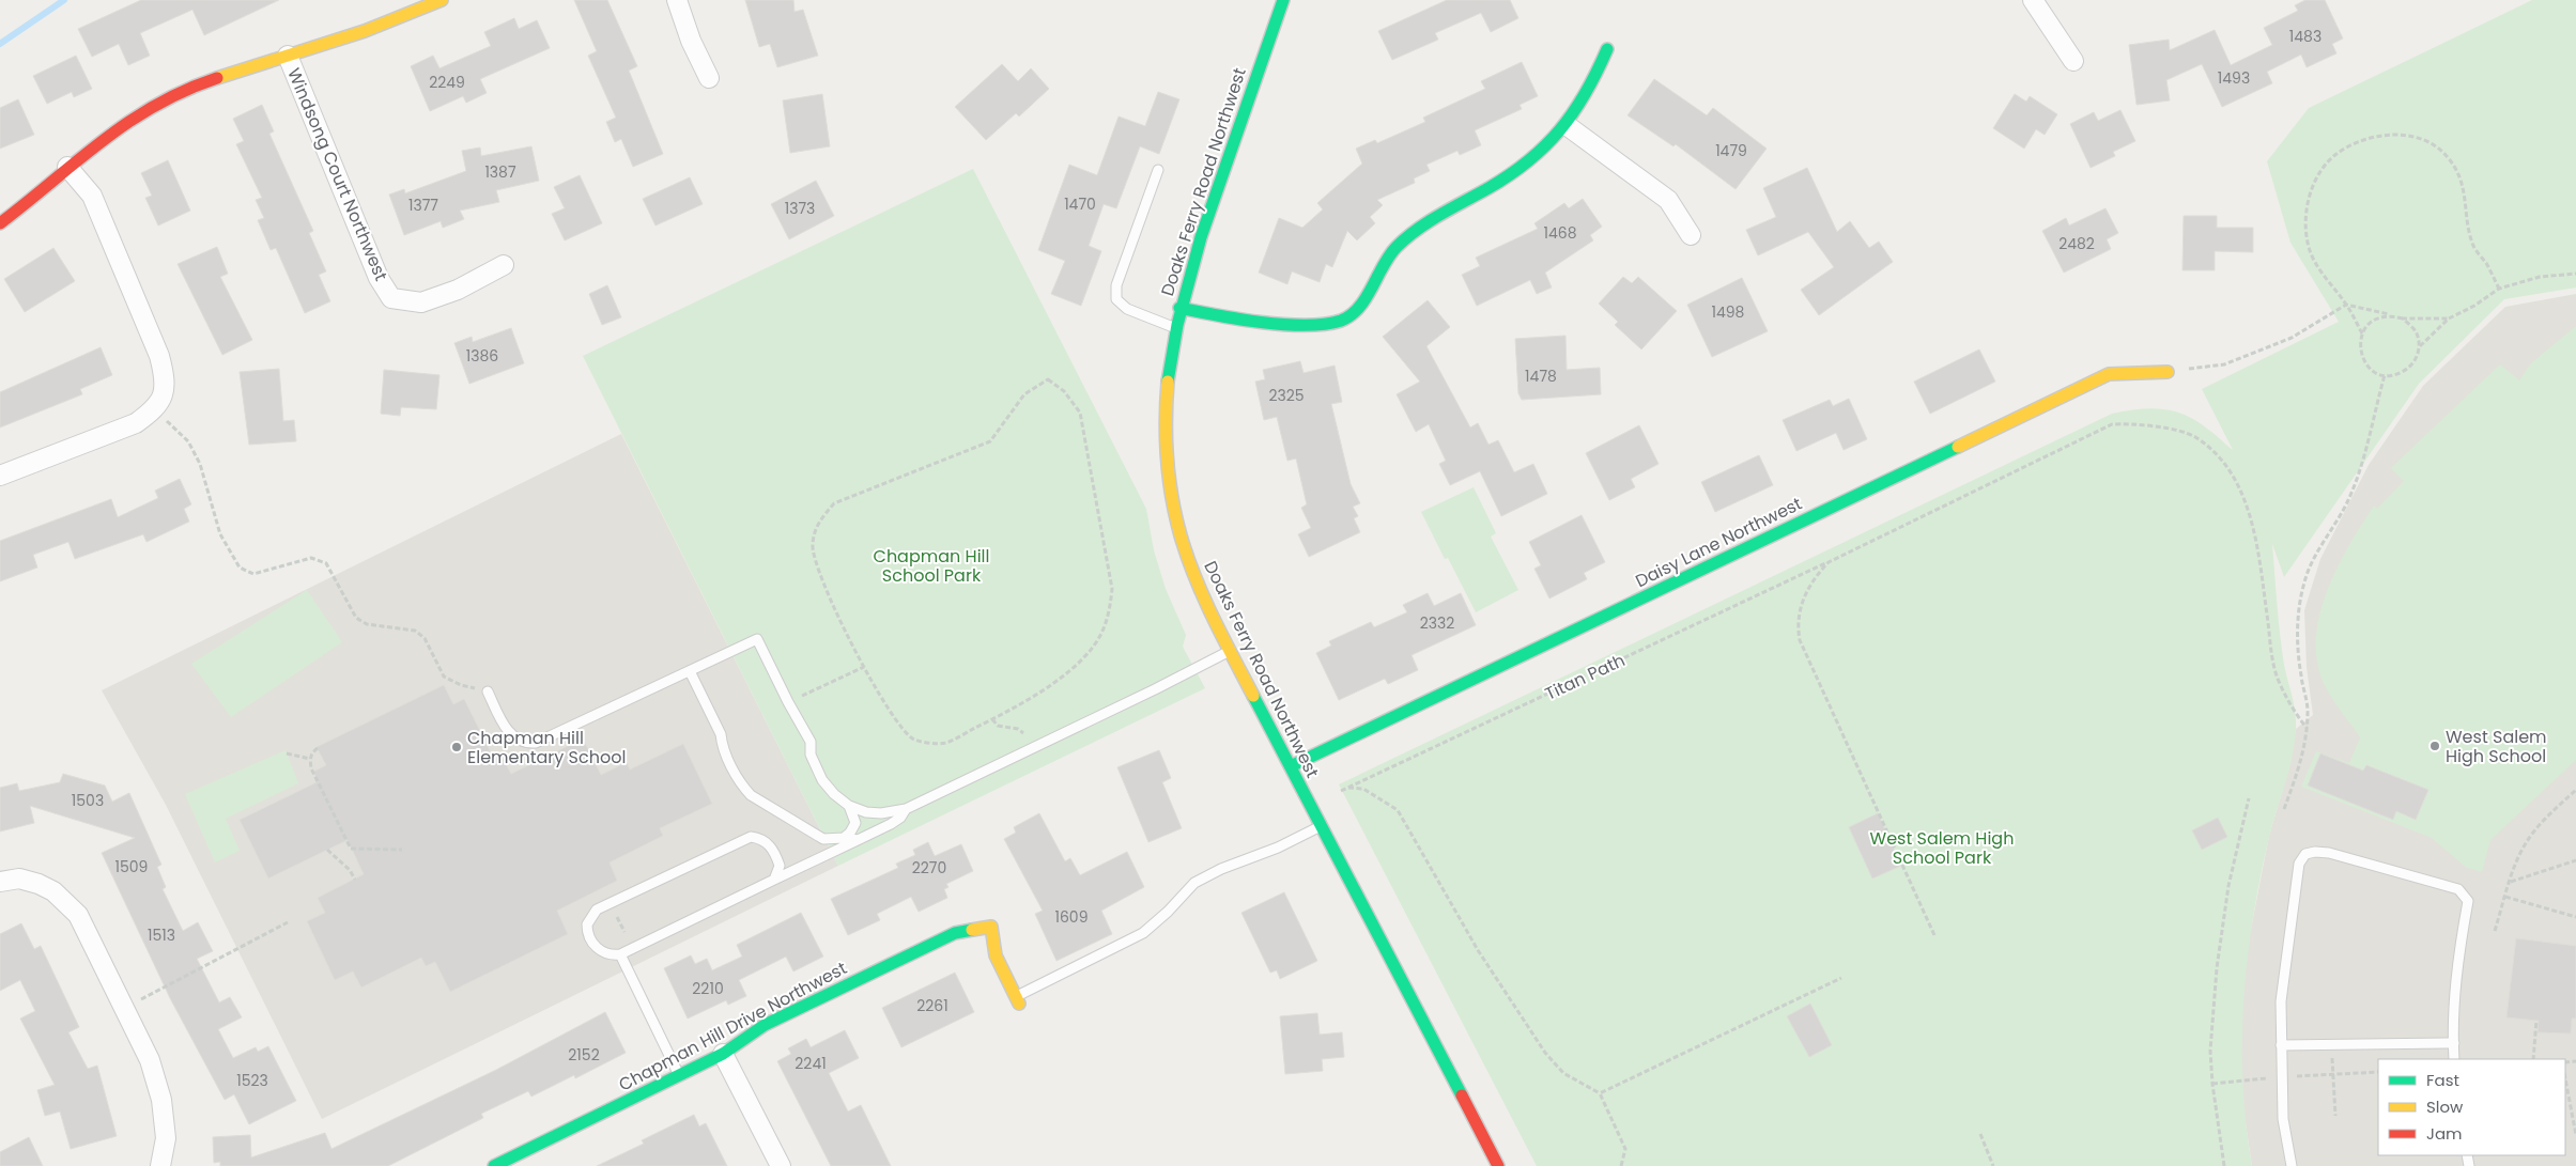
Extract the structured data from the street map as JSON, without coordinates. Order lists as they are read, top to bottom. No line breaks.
{"streets":{"street":["Windsong Court Northwest","Doaks Ferry Road Northwest","Daisy Lane Northwest","Chapman Hill Drive Northwest"],"path":["Titan Path"]},"crossings":[["Doaks Ferry Road Northwest","Daisy Lane Northwest"],["Doaks Ferry Road Northwest","Titan Path"]],"parks":["Chapman Hill School Park","West Salem High School Park"],"places":["West Salem High School","Chapman Hill Elementary School"],"house_numbers":["1483","1493","2249","1479","1387","1470","1377","1373","1468","2482","1498","1386","1478","2325","2332","1503","1509","2270","1609","1513","2210","2261","2152","2241","1523"],"legend":["Fast","Slow","Jam"]}
